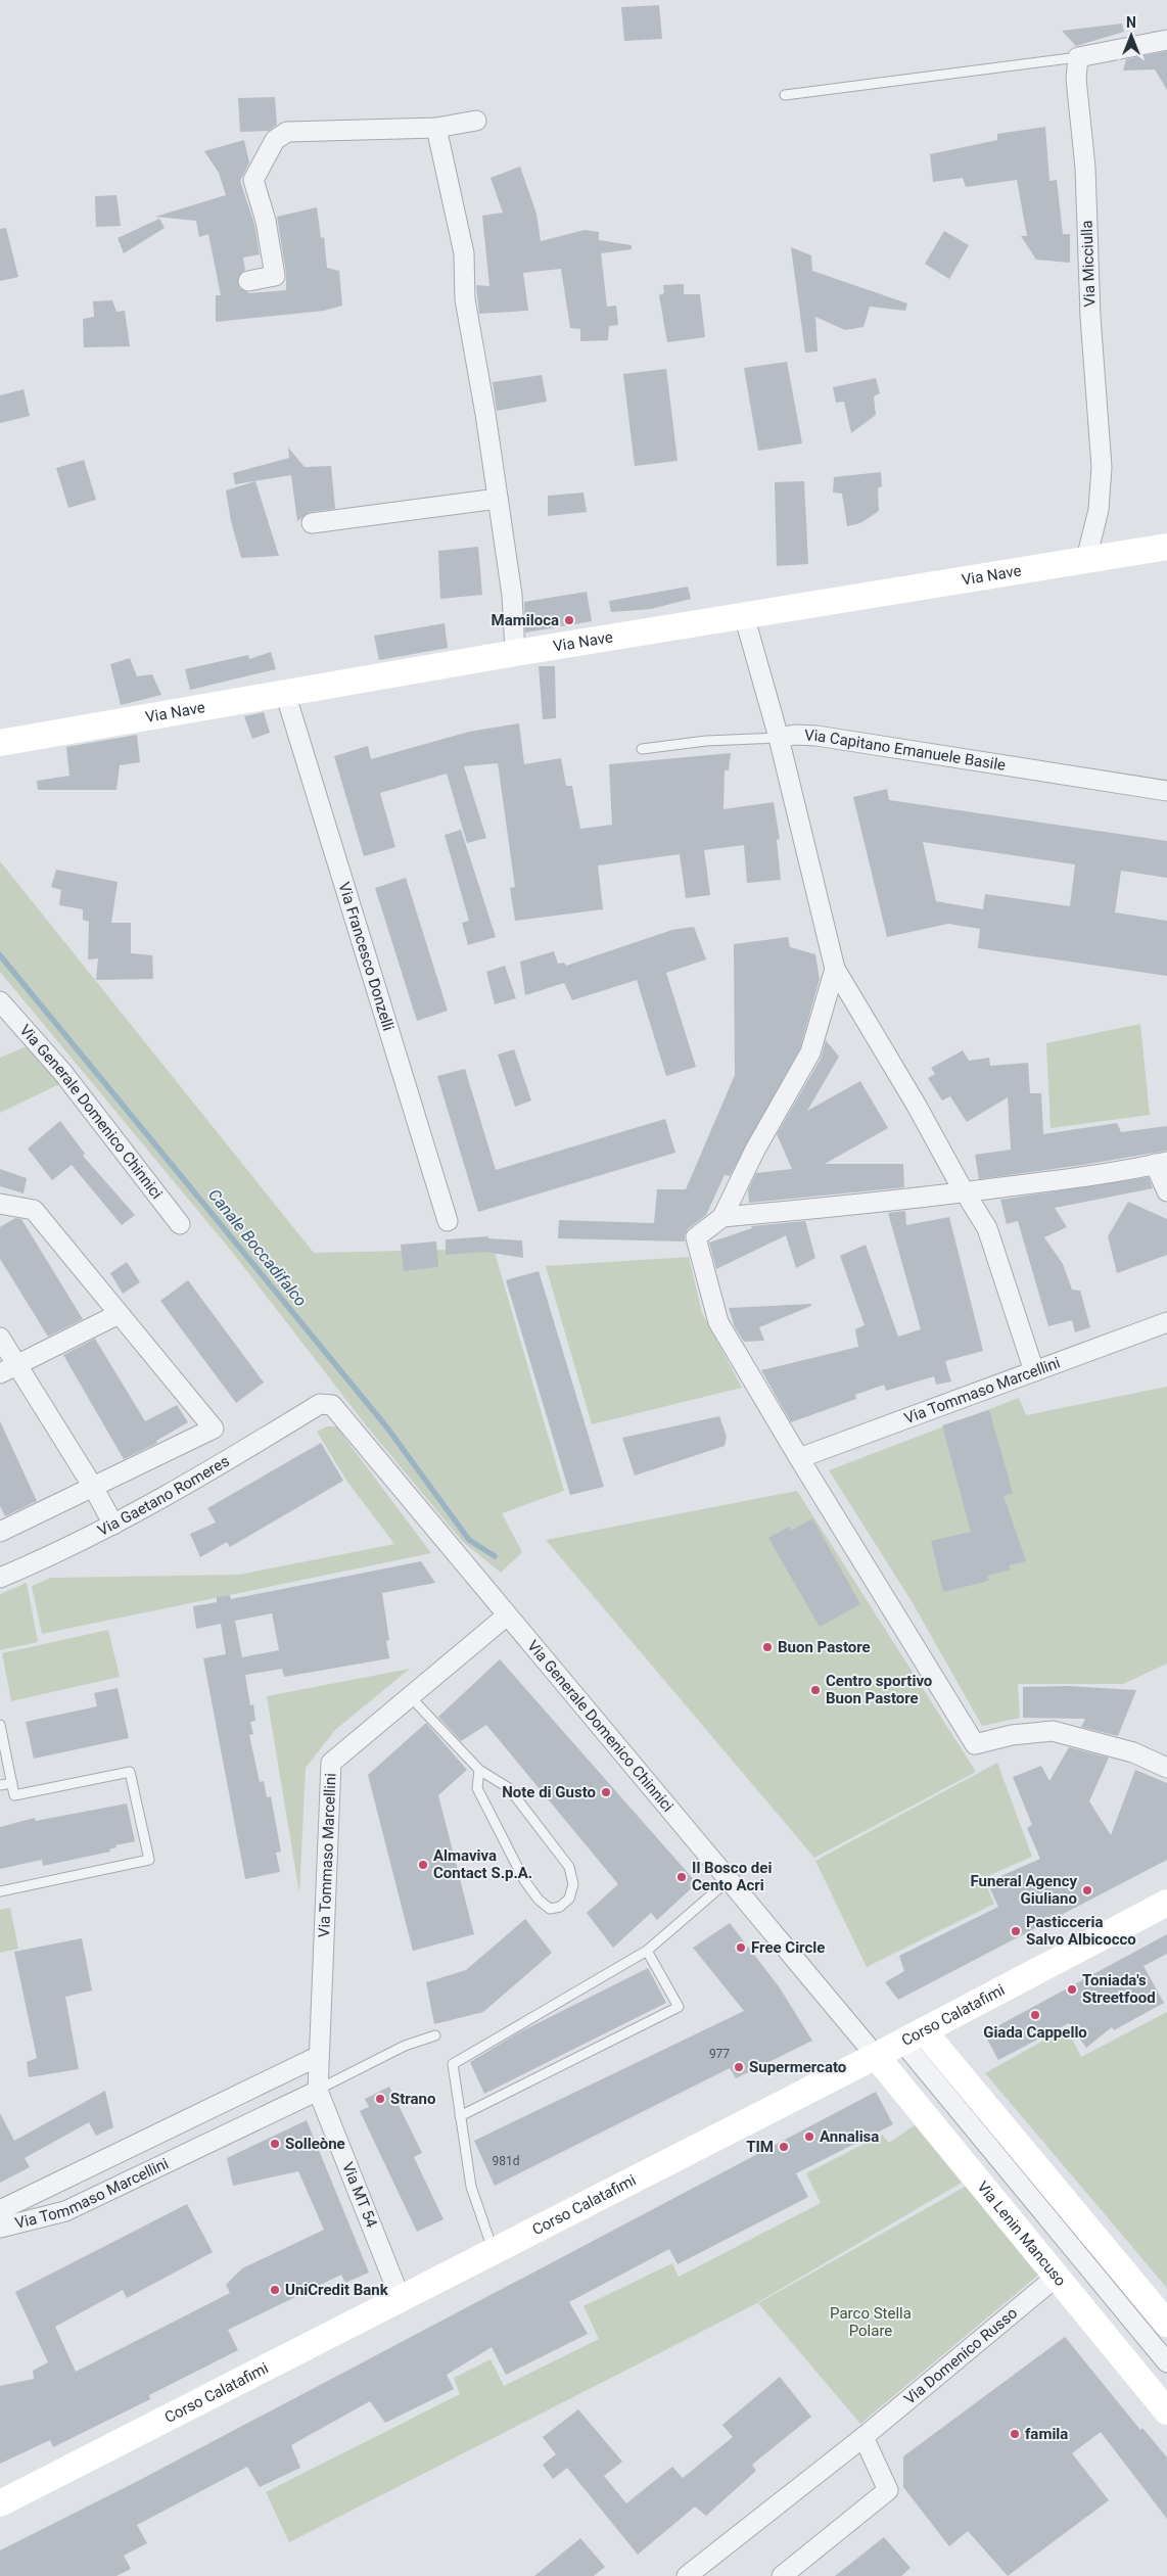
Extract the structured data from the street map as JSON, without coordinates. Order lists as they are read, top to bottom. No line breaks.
{"streets":{"street":["Via Micciulla","Via Nave","Via Capitano Emanuele Basile","Via Francesco Donzelli","Via Generale Domenico Chinnici","Via Tommaso Marcellini","Via Gaetano Romeres","Corso Calatafimi","Via MT 54","Via Lenin Mancuso","Via Domenico Russo"]},"crossings":[["Via Micciulla","Via Nave"],["Via Nave","Via Francesco Donzelli"],["Via Generale Domenico Chinnici","Via Tommaso Marcellini"],["Via Generale Domenico Chinnici","Via Gaetano Romeres"],["Via Generale Domenico Chinnici","Corso Calatafimi"],["Via Generale Domenico Chinnici","Via Lenin Mancuso"],["Via Tommaso Marcellini","Via MT 54"],["Corso Calatafimi","Via MT 54"],["Corso Calatafimi","Via Lenin Mancuso"],["Via Lenin Mancuso","Via Domenico Russo"]],"water":["Canale Boccadifalco"],"parks":["Parco Stella Polare"],"places":["Mamiloca","Buon Pastore","Centro sportivo Buon Pastore","Note di Gusto","Almaviva Contact S.p.A.","Il Bosco dei Cento Acri","Funeral Agency Giuliano","Pasticceria Salvo Albicocco","Free Circle","Toniada's Streetfood","Giada Cappello","Supermercato","Strano","Annalisa","Solleòne","TIM","UniCredit Bank","famila"],"house_numbers":["977","981d"],"north":"top"}
